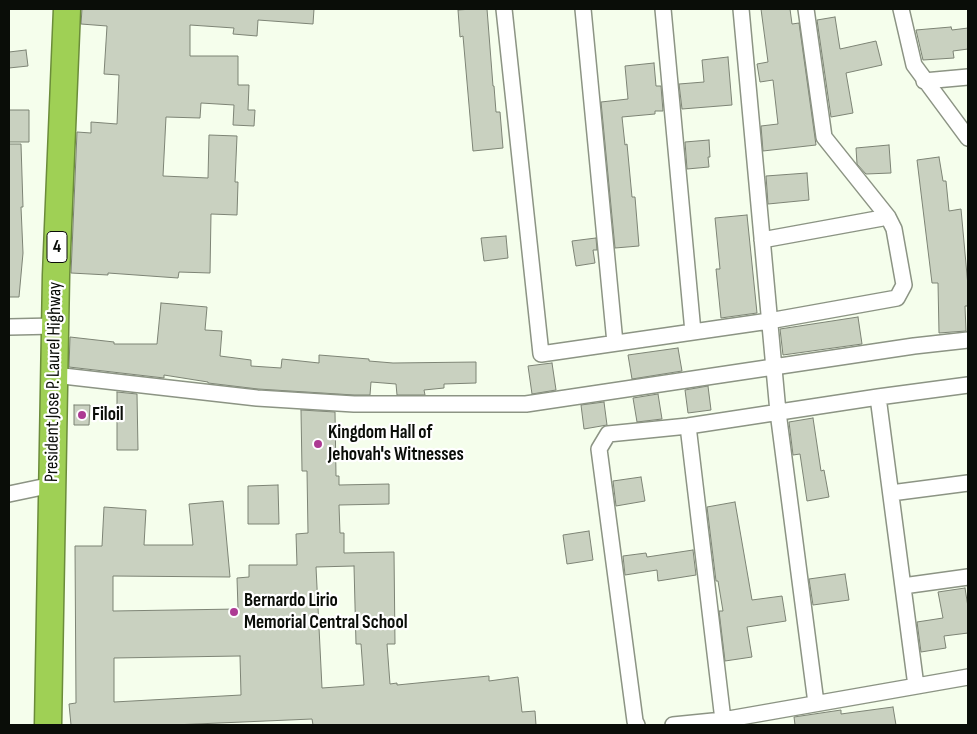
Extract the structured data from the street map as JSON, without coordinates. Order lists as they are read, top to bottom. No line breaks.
{"streets":{"highway":["4","President Jose P. Laurel Highway"]},"places":["Filoil","Kingdom Hall of Jehovah's Witnesses","Bernardo Lirio Memorial Central School"]}
